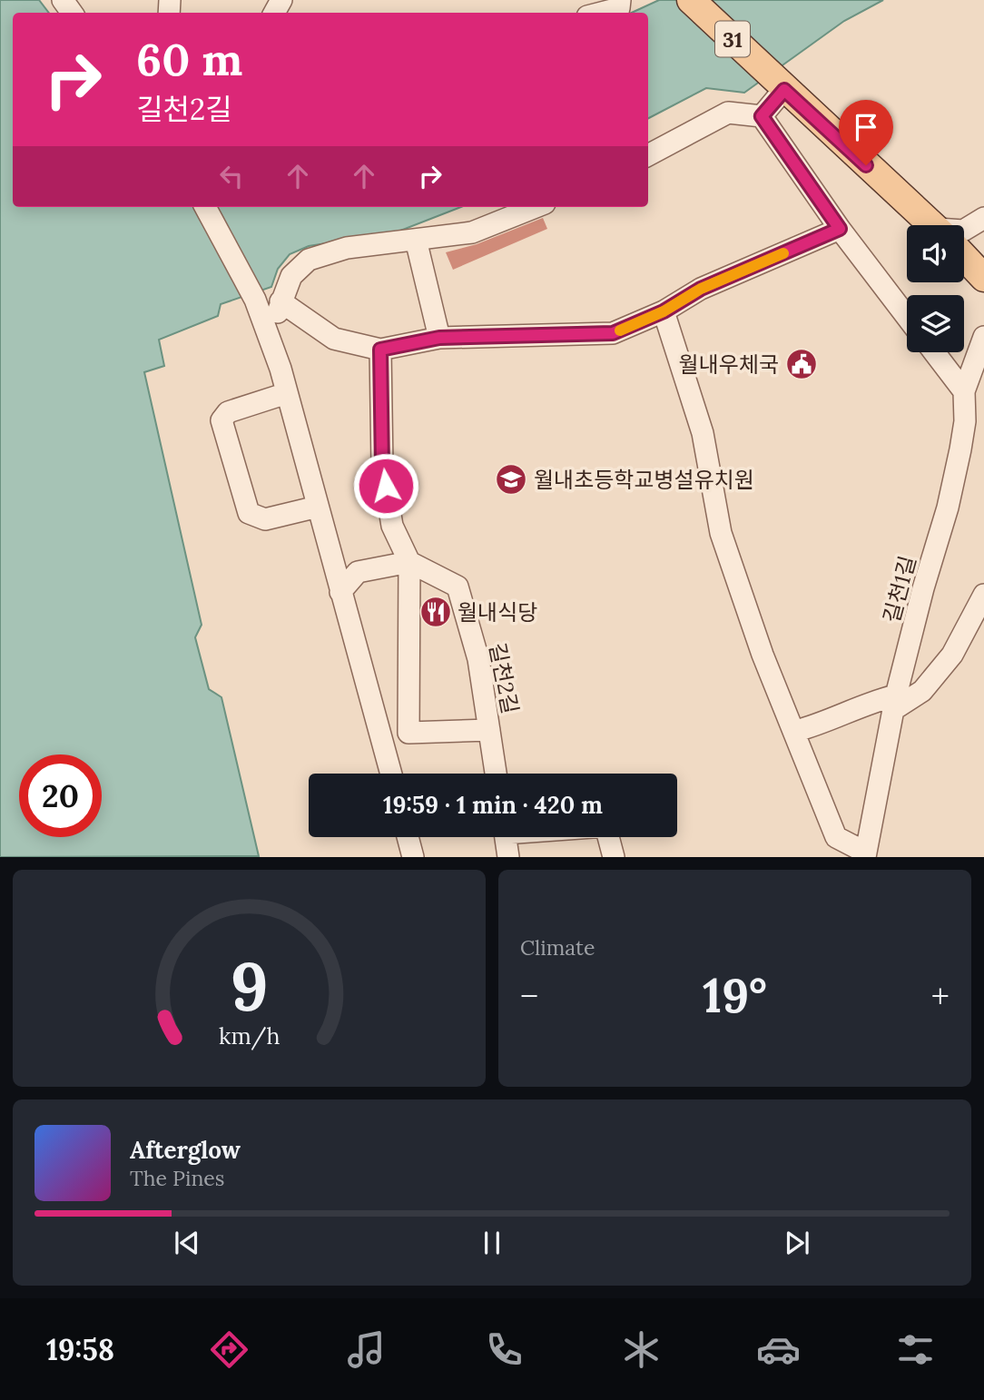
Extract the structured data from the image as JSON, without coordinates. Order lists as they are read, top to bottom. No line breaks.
{"streets":{"main road":["31"],"street":["길천1길","길천2길"]},"places":{"public building":["월내우체국"],"school or university":["월내초등학교병설유치원"],"restaurant":["월내식당"]},"page":{"turn":["60 m","길천2길"],"limit":"20","trip":"19:59 · 1 min · 420 m","tile":"Climate","heat":["−","19°","+"],"song":["Afterglow","The Pines"],"tabs":"19:58","gauge":["9","km/h"]}}
